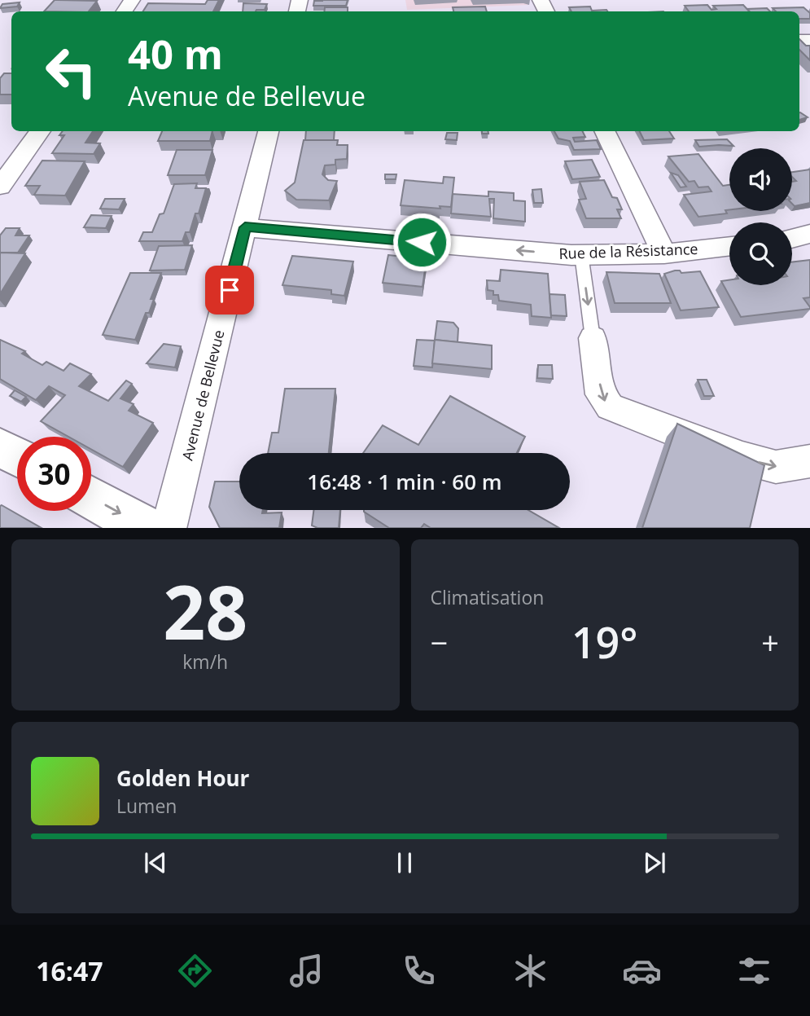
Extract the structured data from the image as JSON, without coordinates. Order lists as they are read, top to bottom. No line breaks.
{"streets":{"street":["Rue de la Résistance","Avenue de Bellevue"]},"crossings":[["Rue de la Résistance","Avenue de Bellevue"]],"one_way":["Rue de la Résistance"],"page":{"turn":["40 m","Avenue de Bellevue"],"limit":"30","trip":"16:48 · 1 min · 60 m","tile":[["28","km/h"],"Climatisation"],"heat":["−","19°","+"],"song":["Golden Hour","Lumen"],"tabs":"16:47"}}
